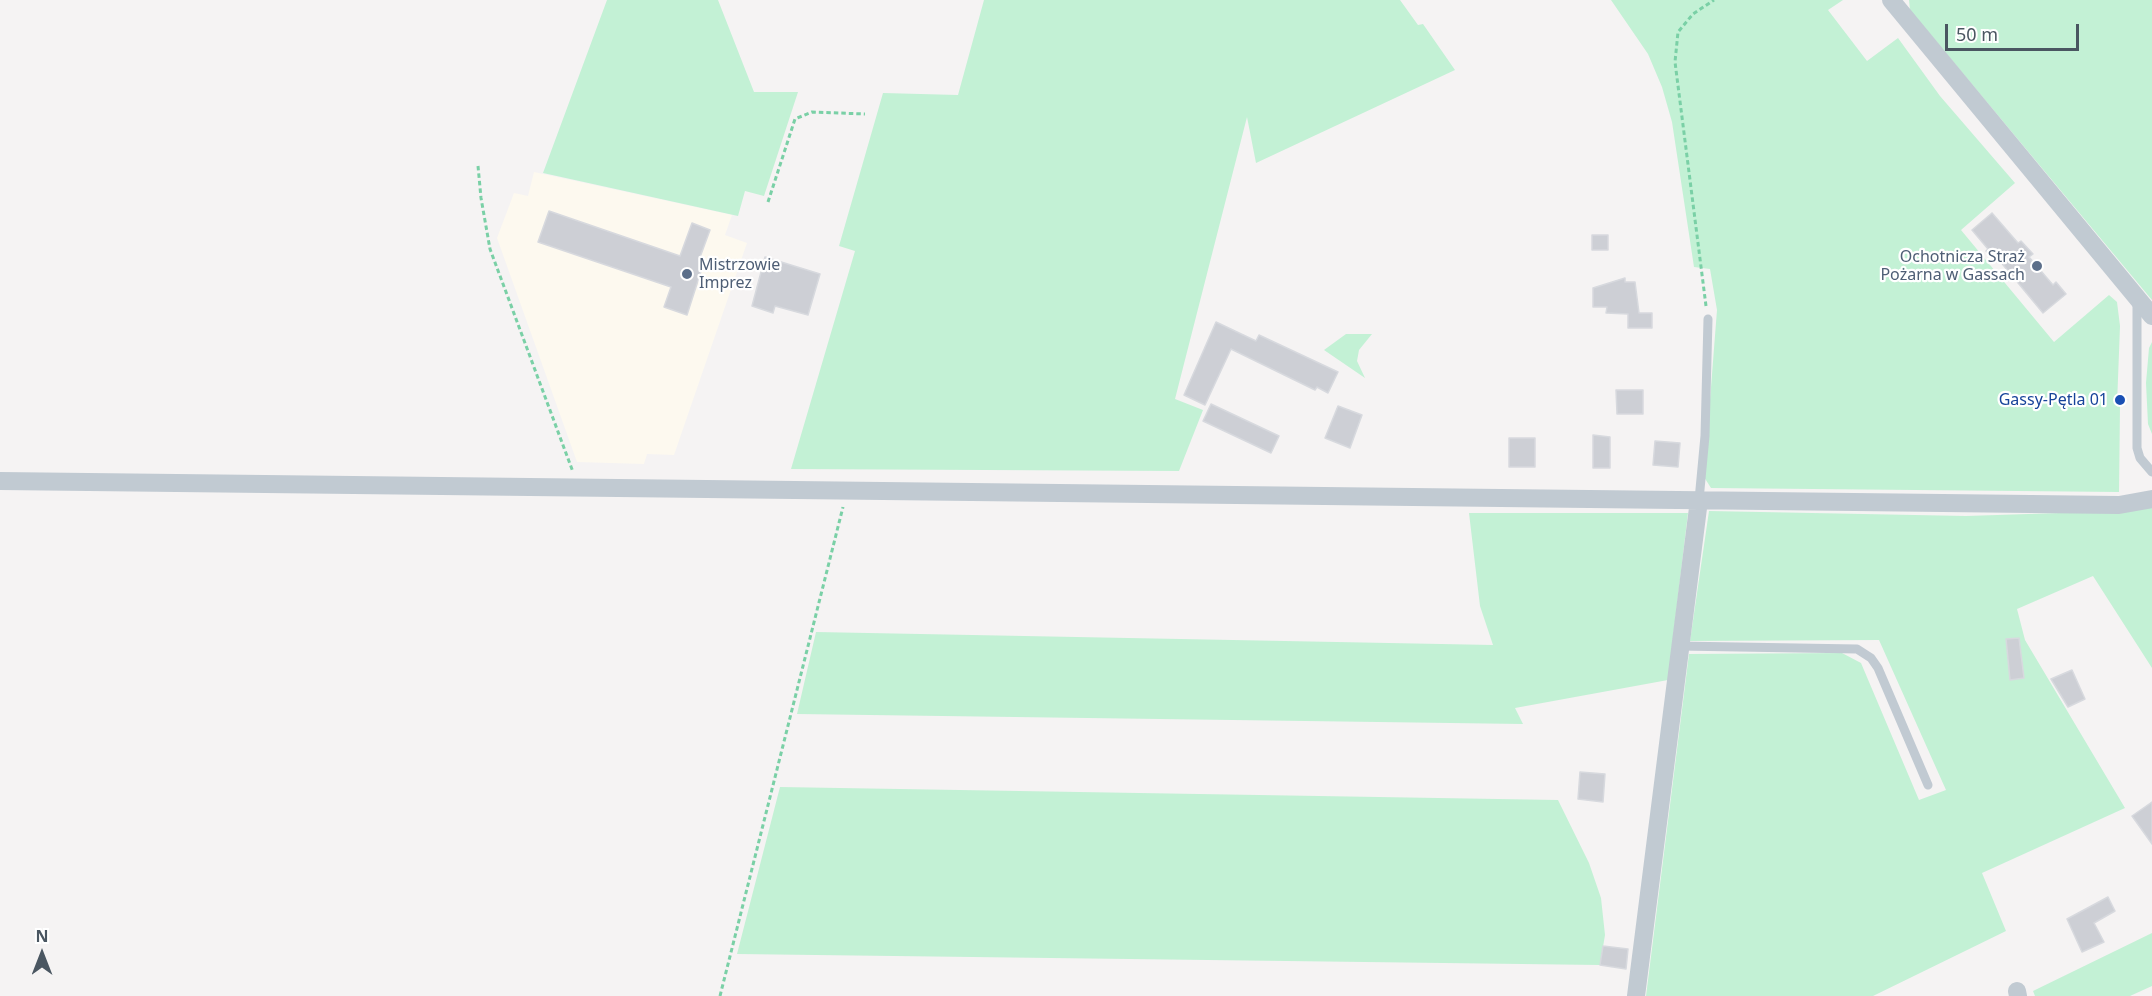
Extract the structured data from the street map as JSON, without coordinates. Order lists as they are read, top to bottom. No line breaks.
{"places":["Ochotnicza Straż Pożarna w Gassach","Mistrzowie Imprez","Gassy-Pętla 01"],"scale_bar":"50 m","north":"top"}
